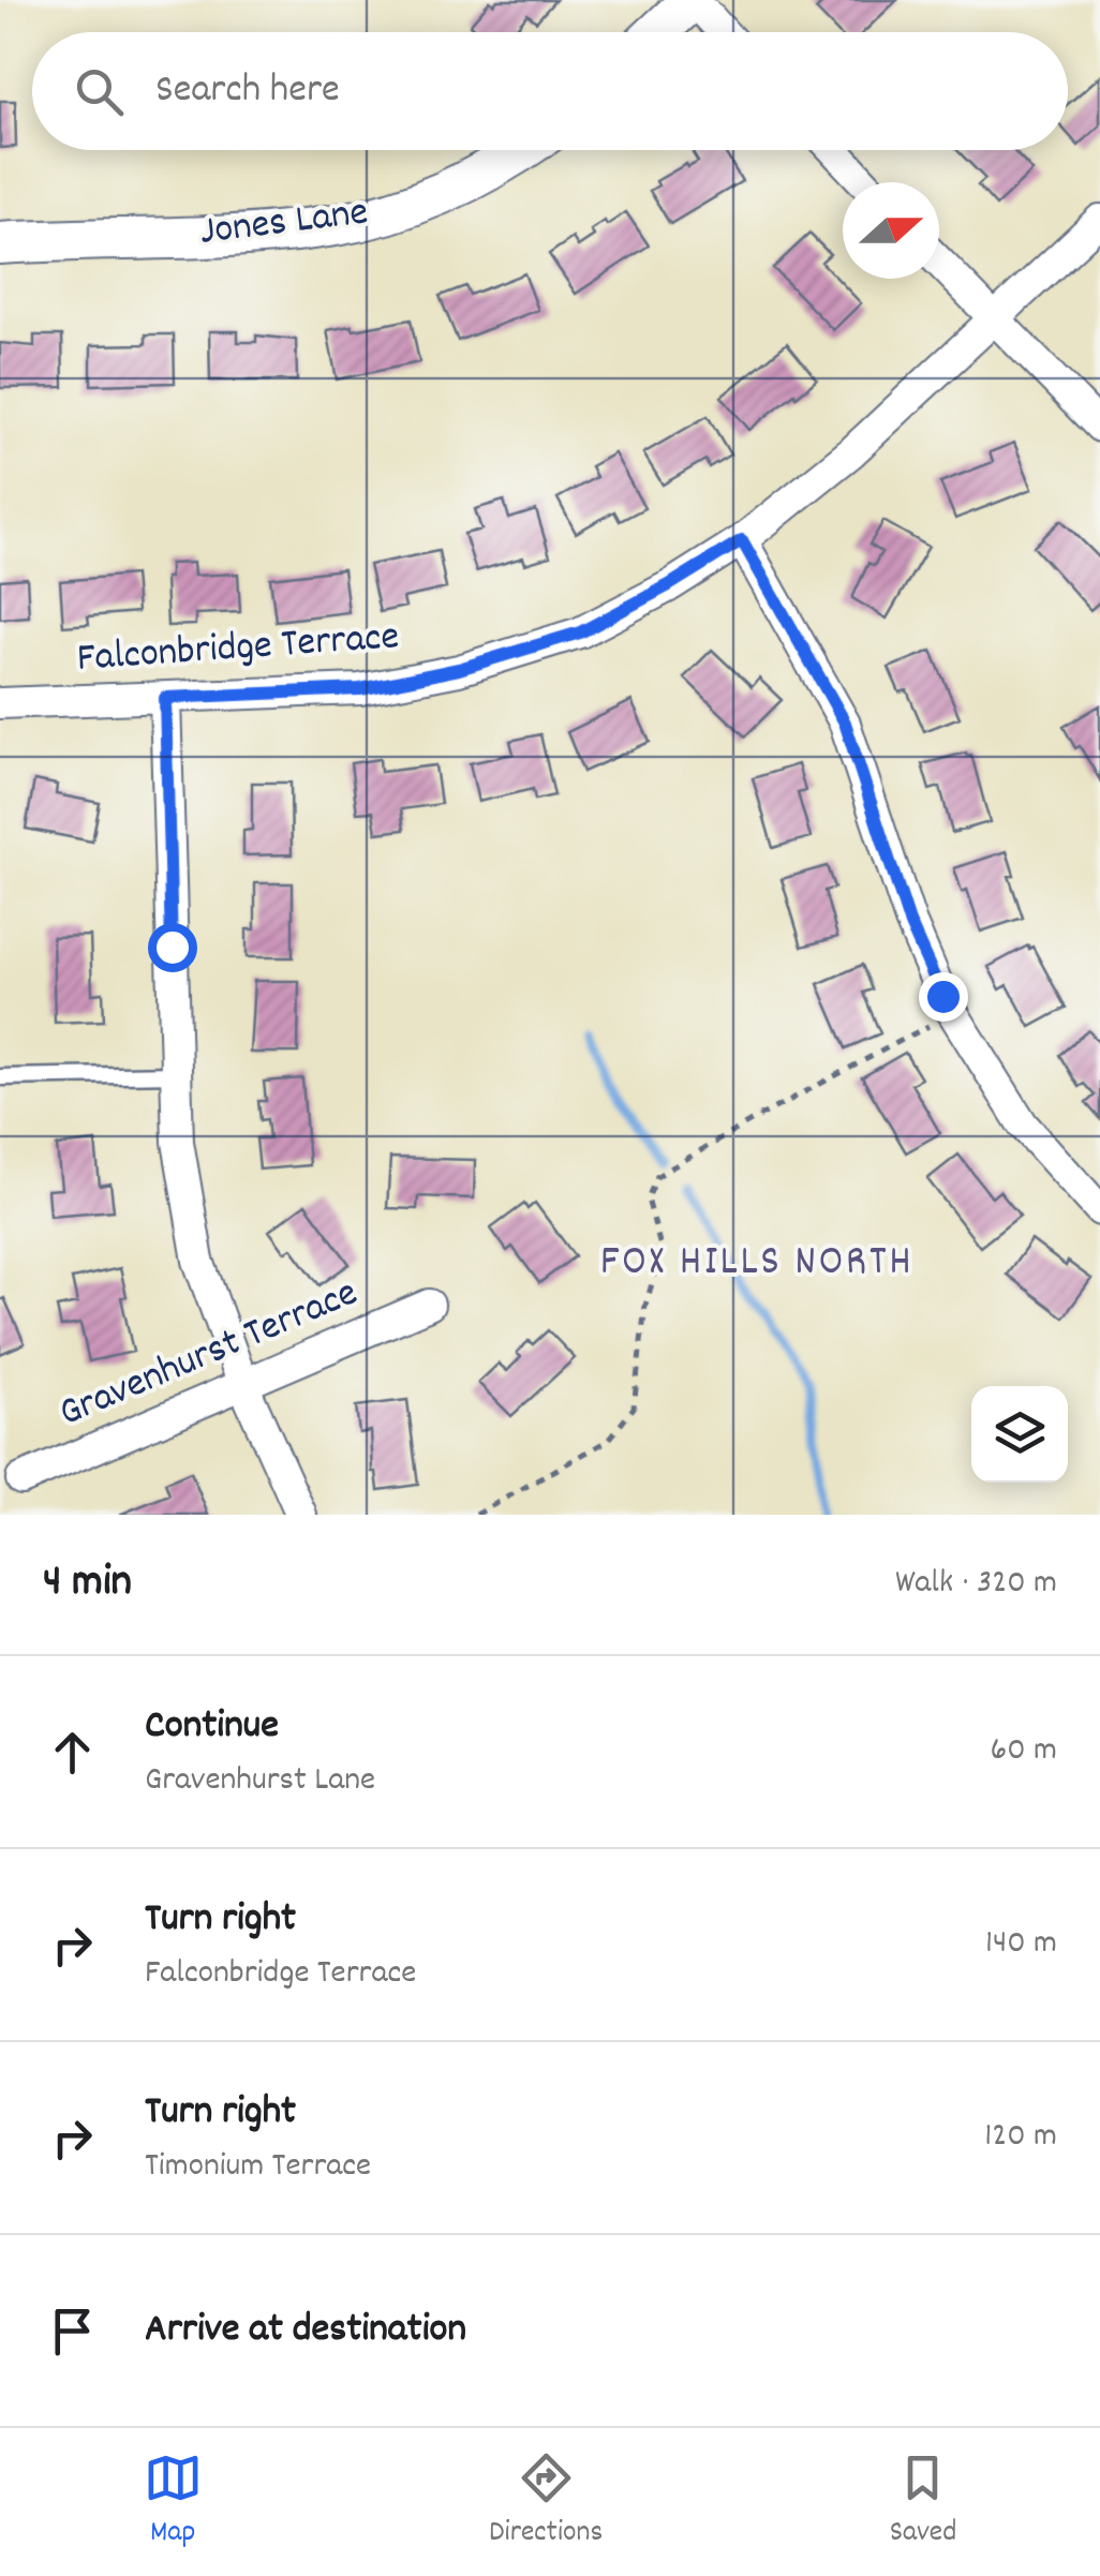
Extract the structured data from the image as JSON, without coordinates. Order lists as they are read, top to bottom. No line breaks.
{"streets":{"street":["Jones Lane","Falconbridge Terrace","Gravenhurst Terrace"]},"districts":["FOX HILLS NORTH"],"north":"right","page":{"search":"Search here","heading":["4 min","Walk · 320 m"],"list":[["Continue","Gravenhurst Lane","60 m"],["Turn right","Falconbridge Terrace","140 m"],["Turn right","Timonium Terrace","120 m"],"Arrive at destination"],"nav":["Map","Directions","Saved"]}}
